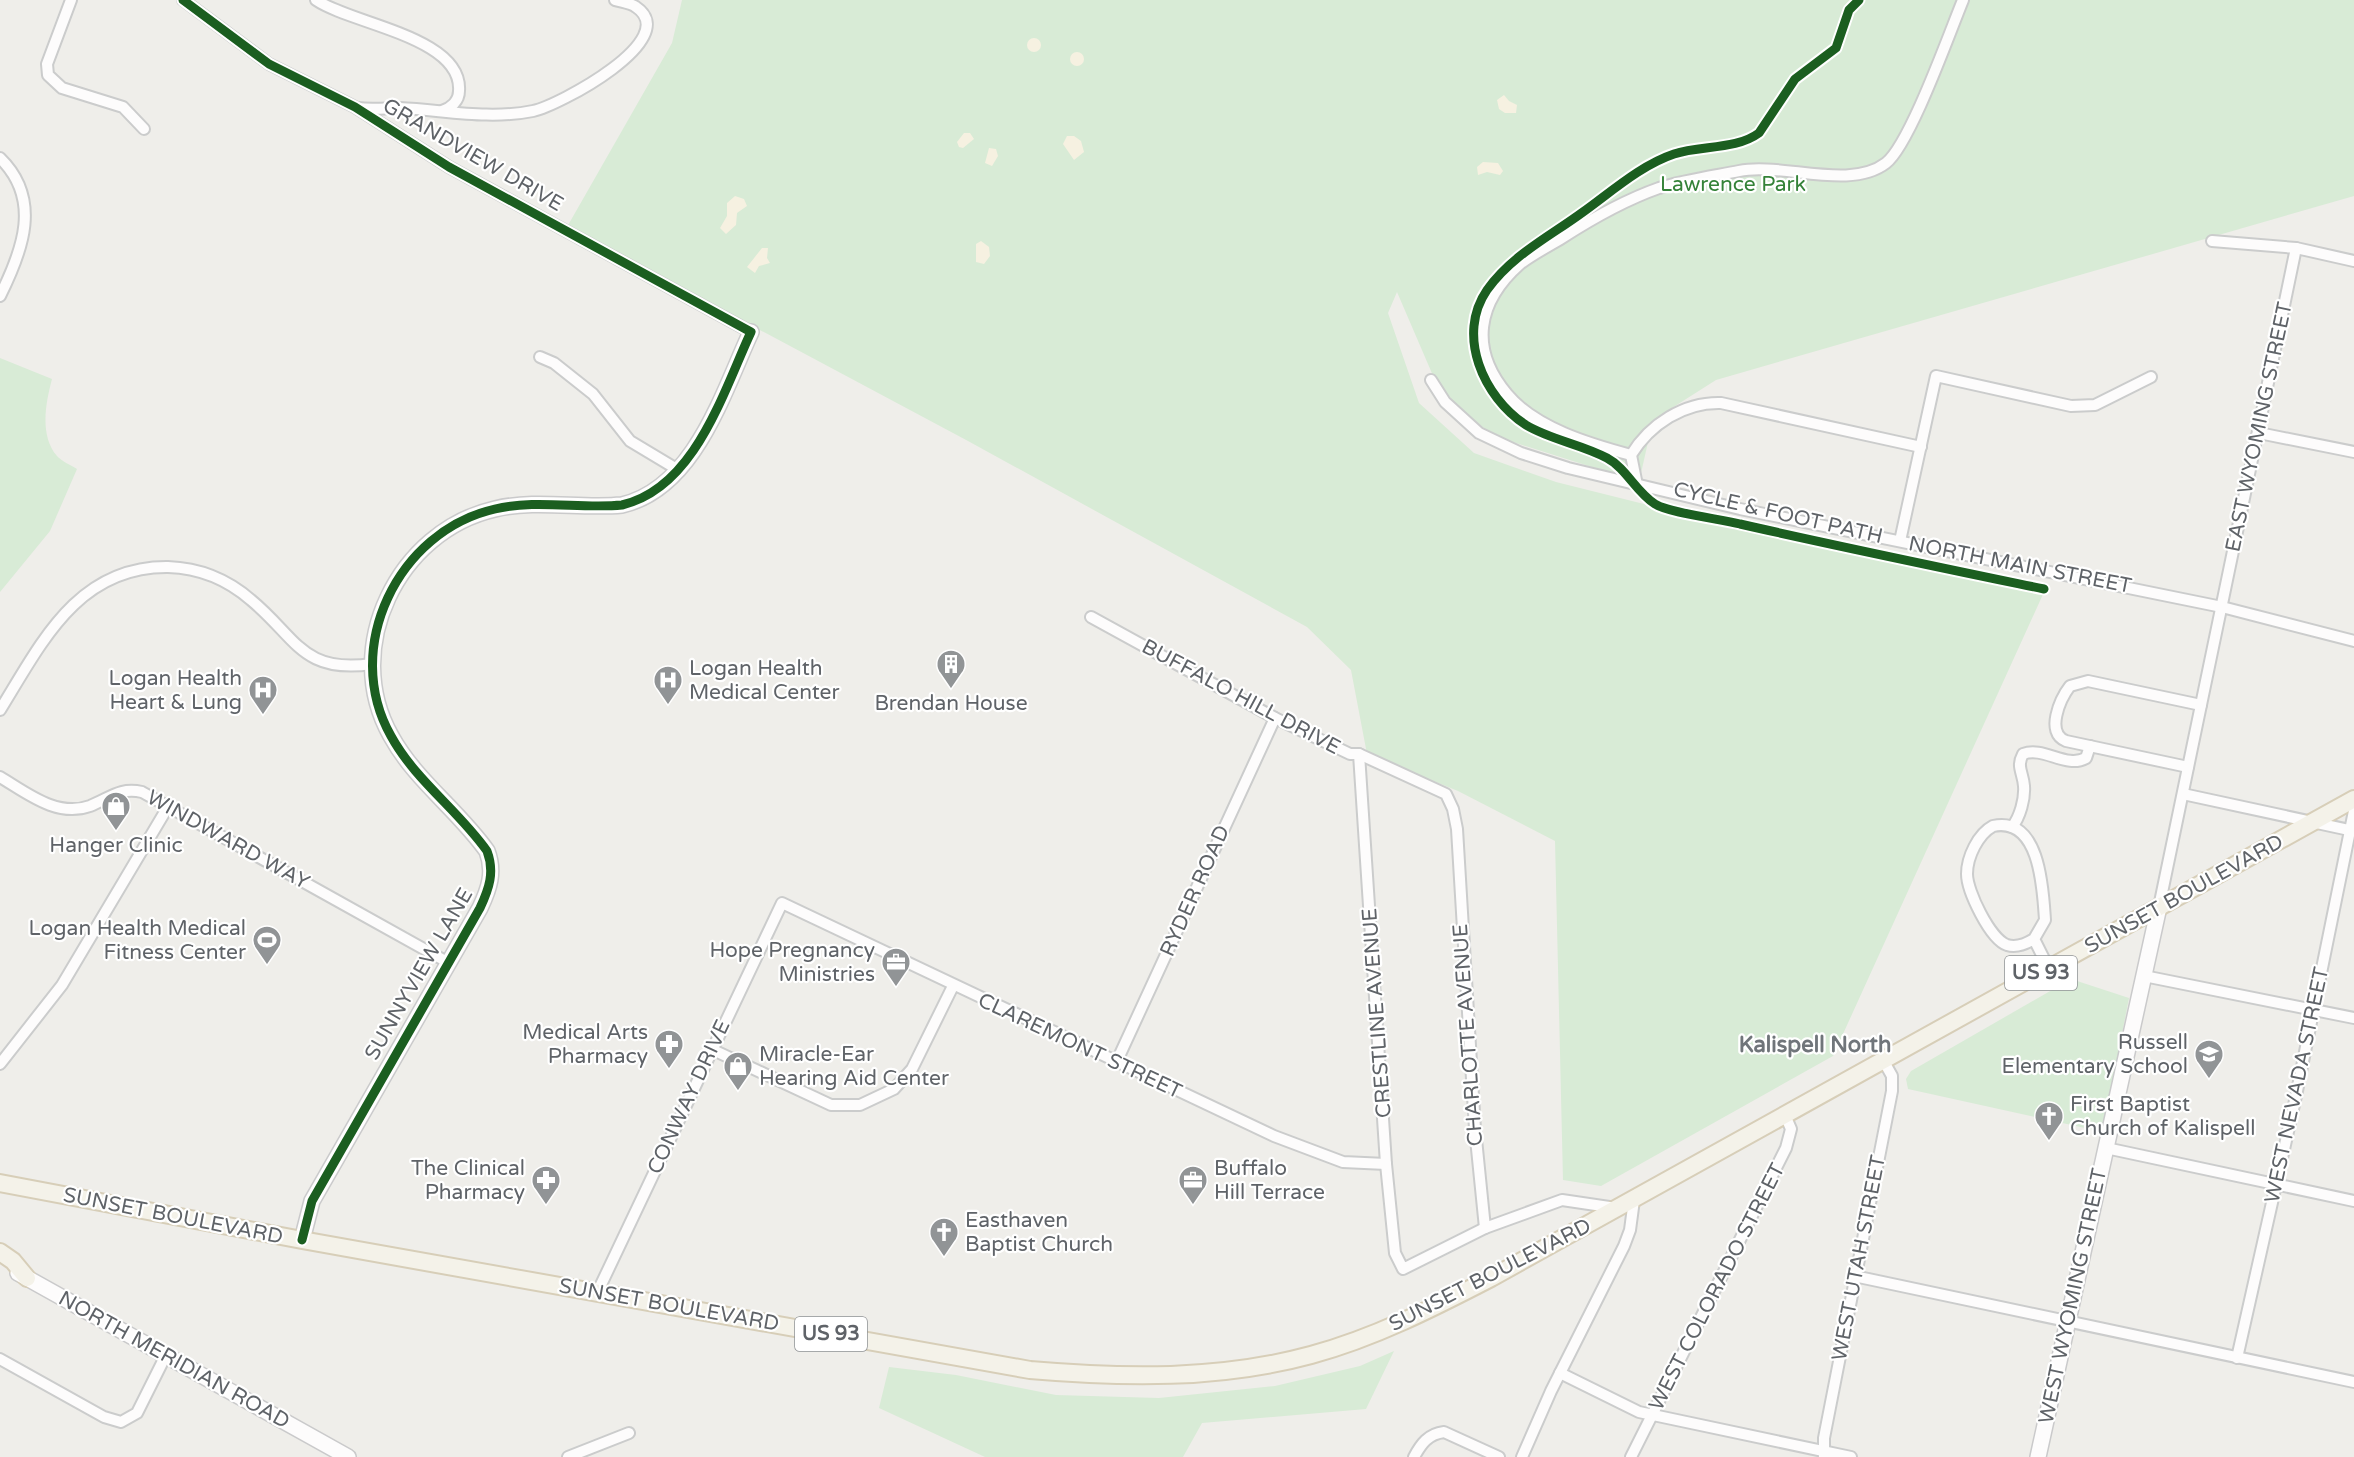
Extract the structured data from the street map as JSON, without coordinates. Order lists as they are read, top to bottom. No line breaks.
{"streets":{"main road":["SUNSET BOULEVARD","US 93"],"street":["GRANDVIEW DRIVE","EAST WYOMING STREET","NORTH MAIN STREET","BUFFALO HILL DRIVE","WINDWARD WAY","RYDER ROAD","SUNNYVIEW LANE","CRESTLINE AVENUE","CHARLOTTE AVENUE","CLAREMONT STREET","WEST NEVADA STREET","CONWAY DRIVE","WEST UTAH STREET","WEST COLORADO STREET","WEST WYOMING STREET","NORTH MERIDIAN ROAD"],"cycle path":["CYCLE & FOOT PATH"]},"crossings":[["GRANDVIEW DRIVE","SUNNYVIEW LANE"],["EAST WYOMING STREET","NORTH MAIN STREET"],["EAST WYOMING STREET","WEST WYOMING STREET"],["NORTH MAIN STREET","WEST WYOMING STREET"],["BUFFALO HILL DRIVE","RYDER ROAD"],["BUFFALO HILL DRIVE","CRESTLINE AVENUE"],["BUFFALO HILL DRIVE","CHARLOTTE AVENUE"],["WINDWARD WAY","SUNNYVIEW LANE"],["RYDER ROAD","CLAREMONT STREET"],["SUNSET BOULEVARD","SUNNYVIEW LANE"],["SUNSET BOULEVARD","CONWAY DRIVE"],["SUNSET BOULEVARD","WEST UTAH STREET"],["SUNSET BOULEVARD","WEST COLORADO STREET"],["SUNSET BOULEVARD","WEST WYOMING STREET"],["CRESTLINE AVENUE","CHARLOTTE AVENUE"],["CRESTLINE AVENUE","CLAREMONT STREET"],["CLAREMONT STREET","CONWAY DRIVE"]],"districts":["Kalispell North"],"parks":["Lawrence Park"],"places":{"building":["Brendan House"],"hospital":["Logan Health Medical Center","Logan Health Heart & Lung"],"shop":["Hanger Clinic","Miracle-Ear Hearing Aid Center"],"sports":["Logan Health Medical Fitness Center"],"office":["Hope Pregnancy Ministries","Buffalo Hill Terrace"],"pharmacy":["Medical Arts Pharmacy","The Clinical Pharmacy"],"school or university":["Russell Elementary School"],"church":["First Baptist Church of Kalispell","Easthaven Baptist Church"]}}
